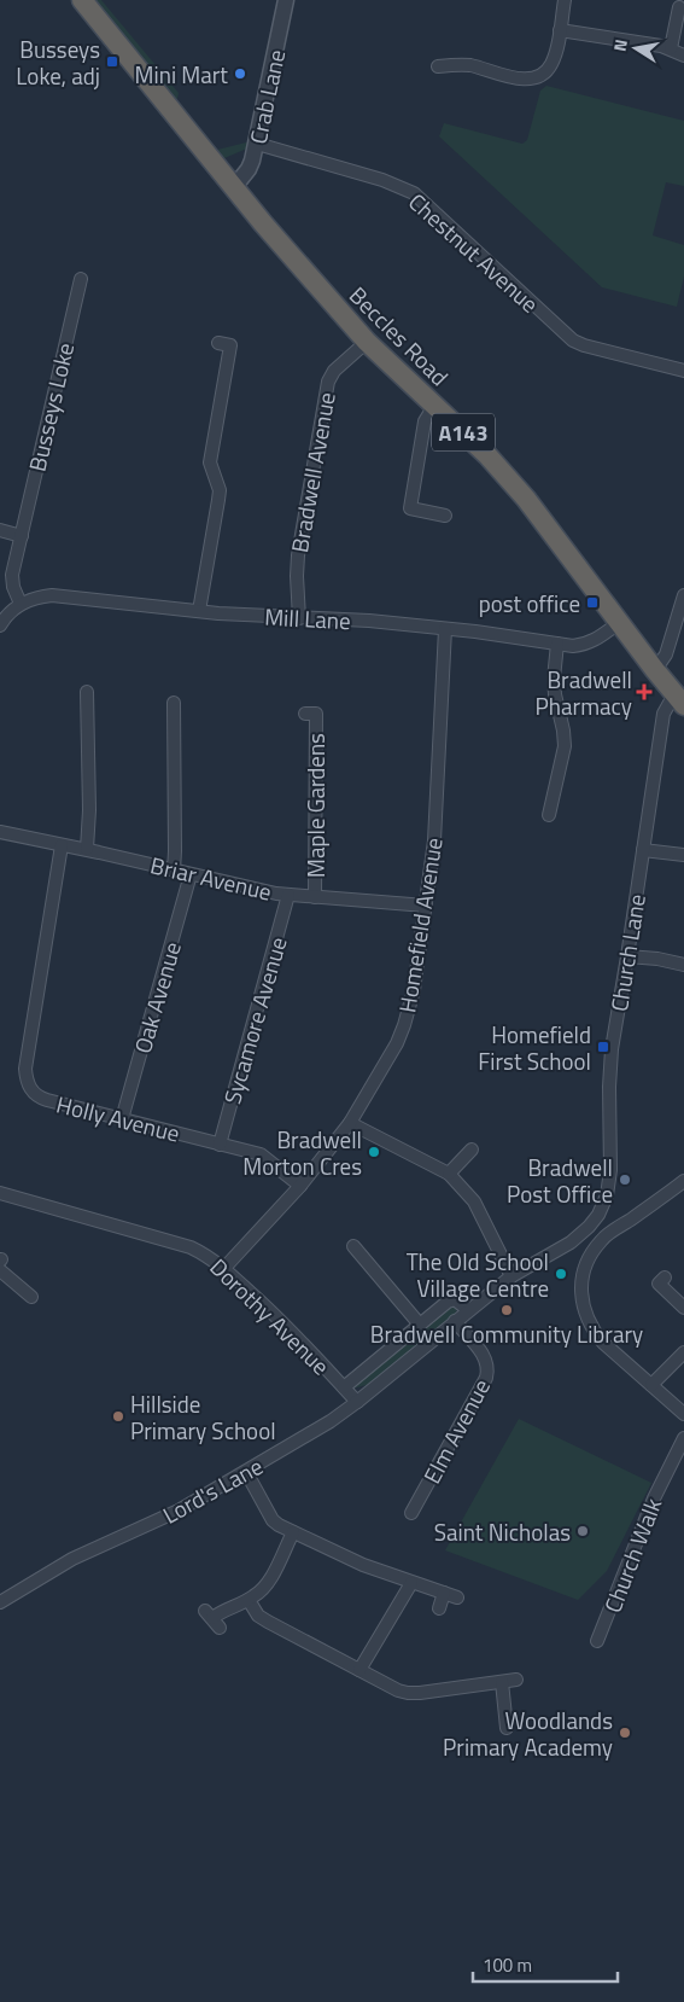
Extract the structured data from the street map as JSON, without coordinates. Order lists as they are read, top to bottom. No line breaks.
{"streets":{"highway":["Beccles Road","A143"],"street":["Crab Lane","Chestnut Avenue","Busseys Loke","Bradwell Avenue","Mill Lane","Maple Gardens","Briar Avenue","Homefield Avenue","Church Lane","Oak Avenue","Sycamore Avenue","Holly Avenue","Dorothy Avenue","Elm Avenue","Lord's Lane","Church Walk"]},"crossings":[["Crab Lane","Chestnut Avenue"],["Crab Lane","Beccles Road"],["Beccles Road","Bradwell Avenue"],["Beccles Road","Mill Lane"],["Beccles Road","Church Lane"],["Busseys Loke","Mill Lane"],["Bradwell Avenue","Mill Lane"],["Mill Lane","Homefield Avenue"],["Maple Gardens","Briar Avenue"],["Briar Avenue","Homefield Avenue"],["Briar Avenue","Oak Avenue"],["Briar Avenue","Sycamore Avenue"],["Briar Avenue","Holly Avenue"],["Homefield Avenue","Holly Avenue"],["Homefield Avenue","Dorothy Avenue"],["Church Lane","Lord's Lane"],["Oak Avenue","Holly Avenue"],["Sycamore Avenue","Holly Avenue"],["Dorothy Avenue","Lord's Lane"],["Elm Avenue","Lord's Lane"]],"places":{"transit":["Busseys Loke, adj","post office","Homefield First School"],"other":["Mini Mart","Bradwell Morton Cres","Bradwell Post Office","The Old School Village Centre","Bradwell Community Library","Hillside Primary School","Saint Nicholas","Woodlands Primary Academy"],"health":["Bradwell Pharmacy"]},"scale_bar":"100 m","north":"left"}
